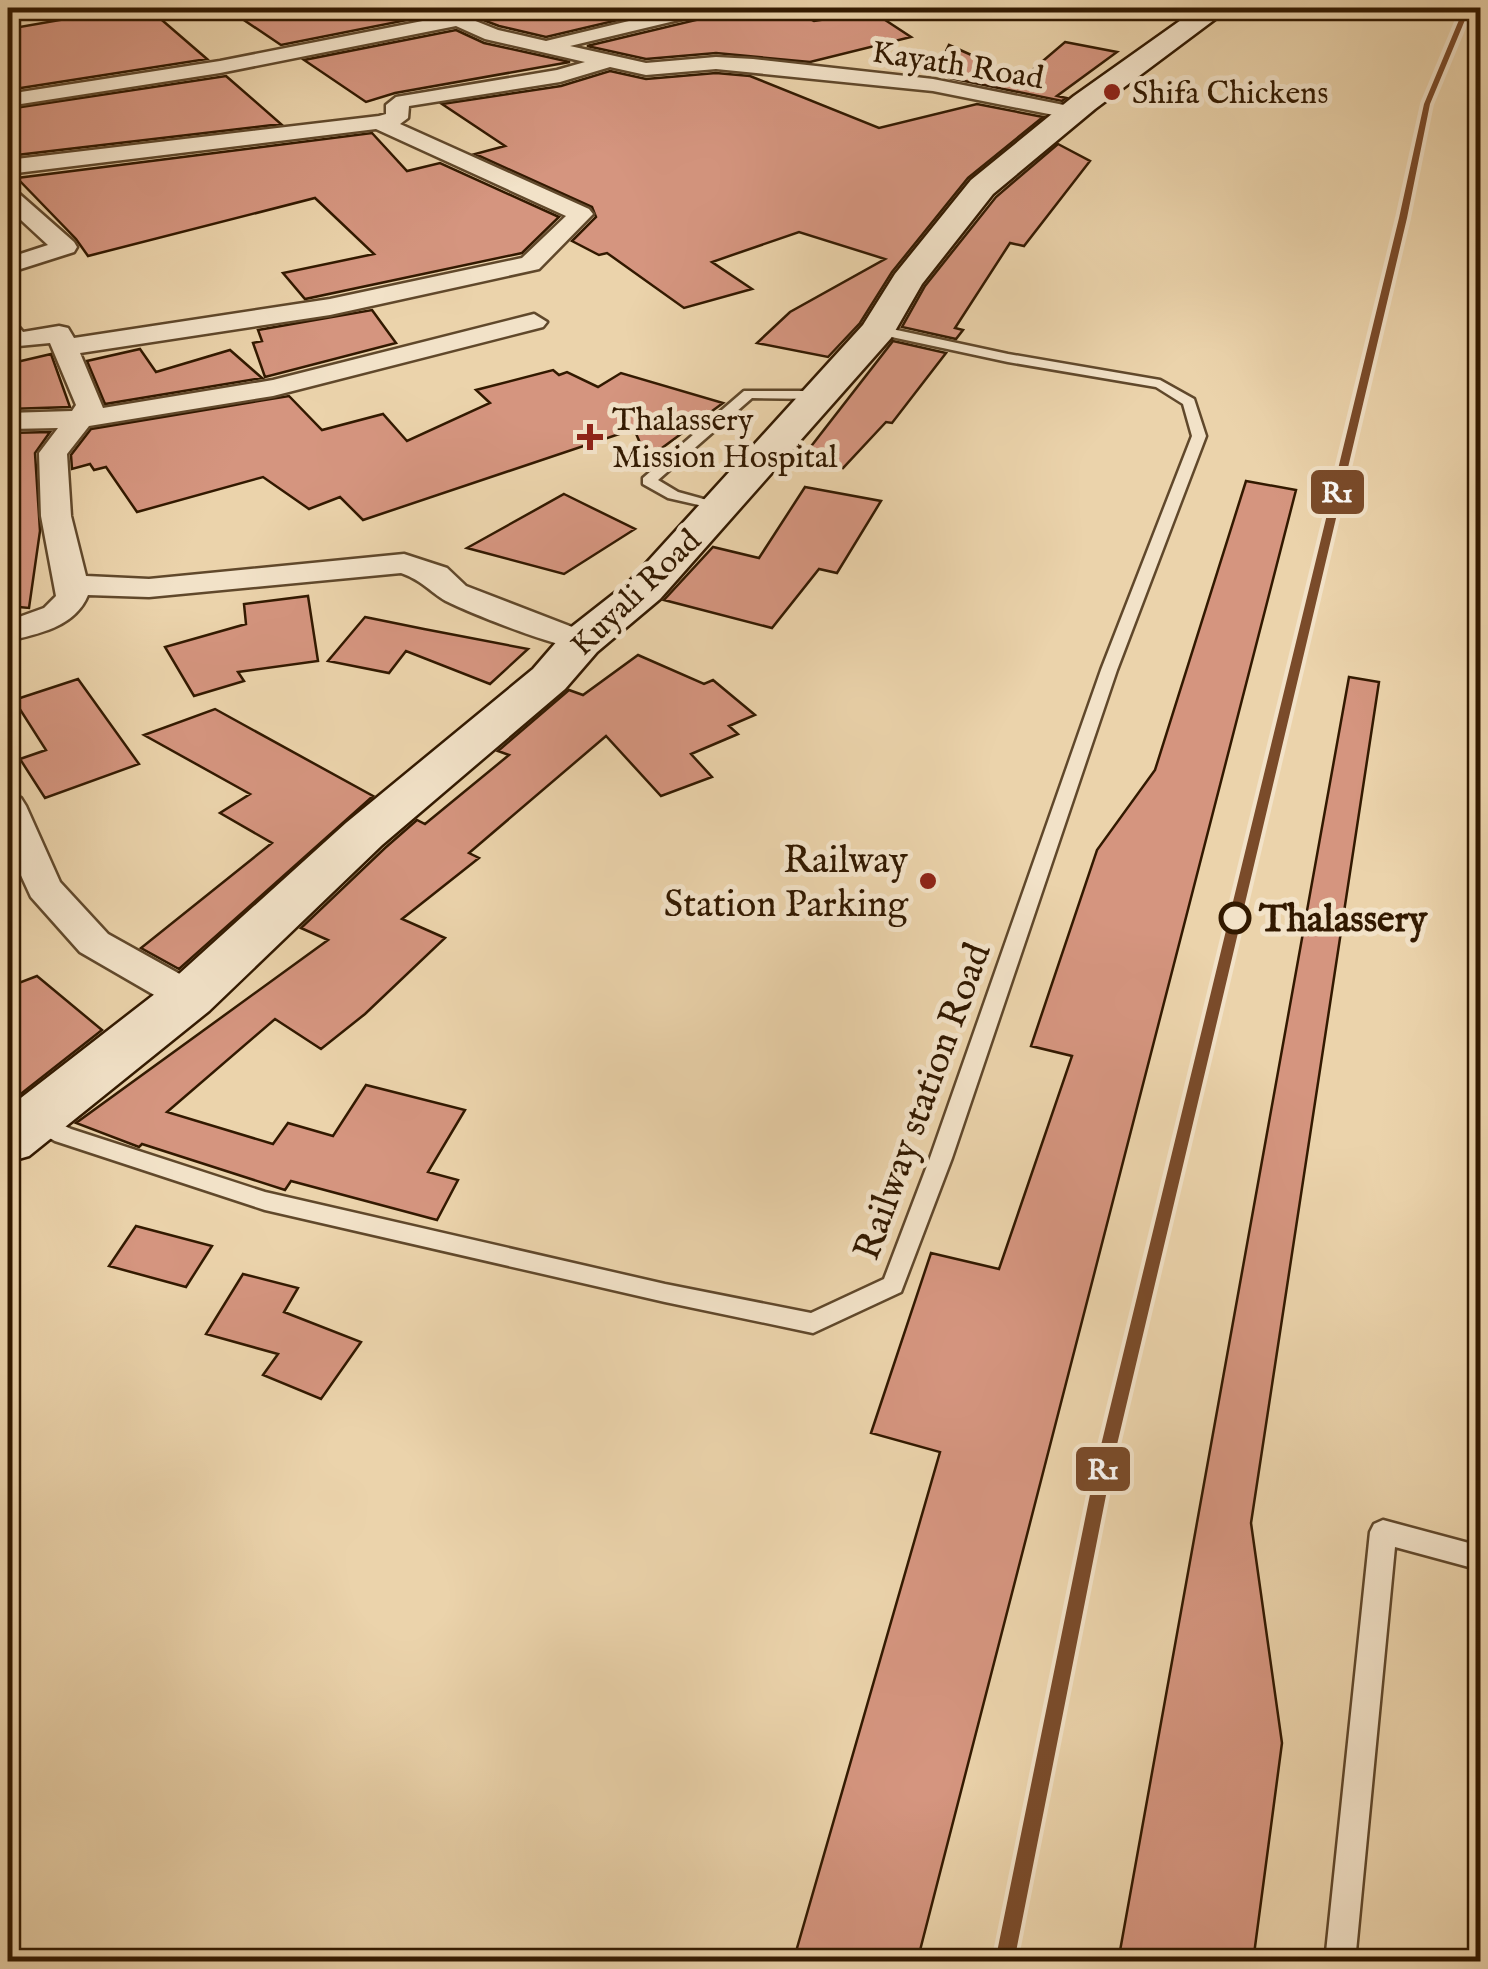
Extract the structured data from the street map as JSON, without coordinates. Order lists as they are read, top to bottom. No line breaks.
{"streets":{"main road":["Kuyali Road"],"street":["Kayath Road"],"lane":["Railway station Road"]},"crossings":[["Kayath Road","Kuyali Road"],["Kuyali Road","Railway station Road"]],"places":{"other":["Shifa Chickens","Railway Station Parking","Thalassery"],"health":["Thalassery Mission Hospital"]},"lines":["transit line R1"]}
